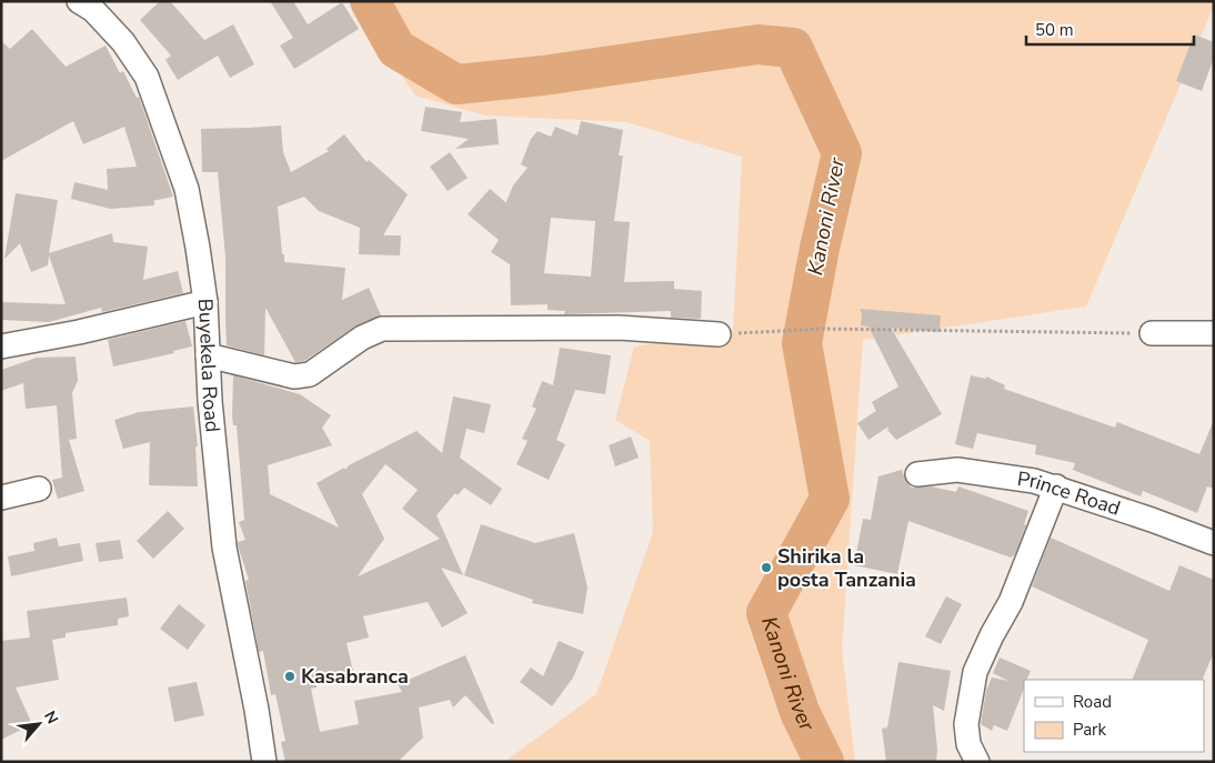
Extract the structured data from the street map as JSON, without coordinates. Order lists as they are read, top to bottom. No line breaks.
{"streets":{"street":["Buyekela Road","Prince Road"]},"water":["Kanoni River"],"places":["Shirika la posta Tanzania","Kasabranca"],"legend":["Road","Park"],"scale_bar":"50 m","north":"top right"}
